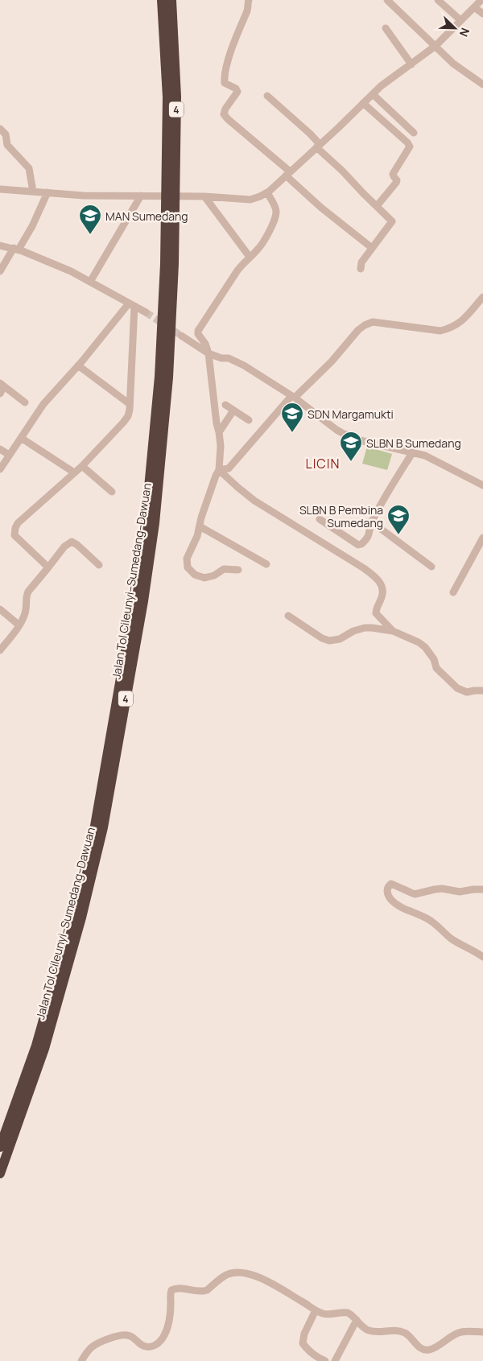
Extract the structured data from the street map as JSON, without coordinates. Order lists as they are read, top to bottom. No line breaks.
{"streets":{"highway":["4","Jalan Tol Cileunyi–Sumedang–Dawuan"]},"districts":["LICIN"],"places":{"school or university":["MAN Sumedang","SDN Margamukti","SLBN B Sumedang","SLBN B Pembina Sumedang"]},"north":"bottom right"}
